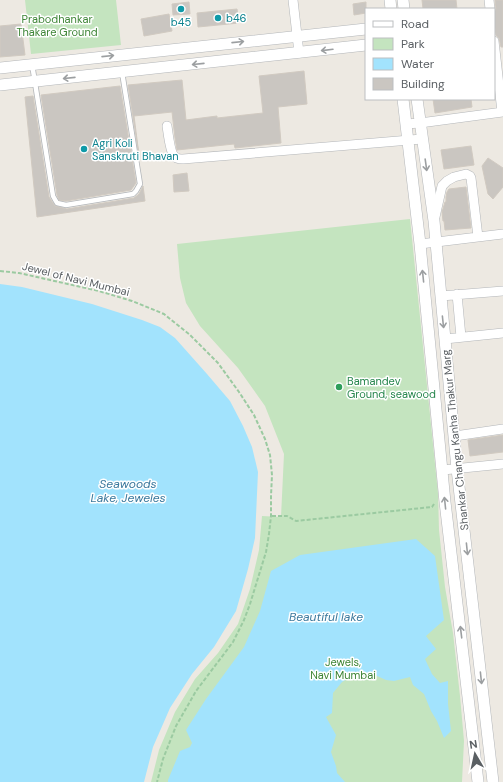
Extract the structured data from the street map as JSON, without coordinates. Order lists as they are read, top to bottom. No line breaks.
{"streets":{"street":["Shankar Changu Kanha Thakur Marg"],"path":["Jewel of Navi Mumbai"]},"water":["Seawoods Lake, Jeweles","Beautiful lake"],"parks":["Prabodhankar Thakare Ground","Jewels, Navi Mumbai"],"places":["b45","b46","Agri Koli Sanskruti Bhavan","Bamandev Ground, seawood"],"legend":["Road","Park","Water","Building"],"north":"top"}
